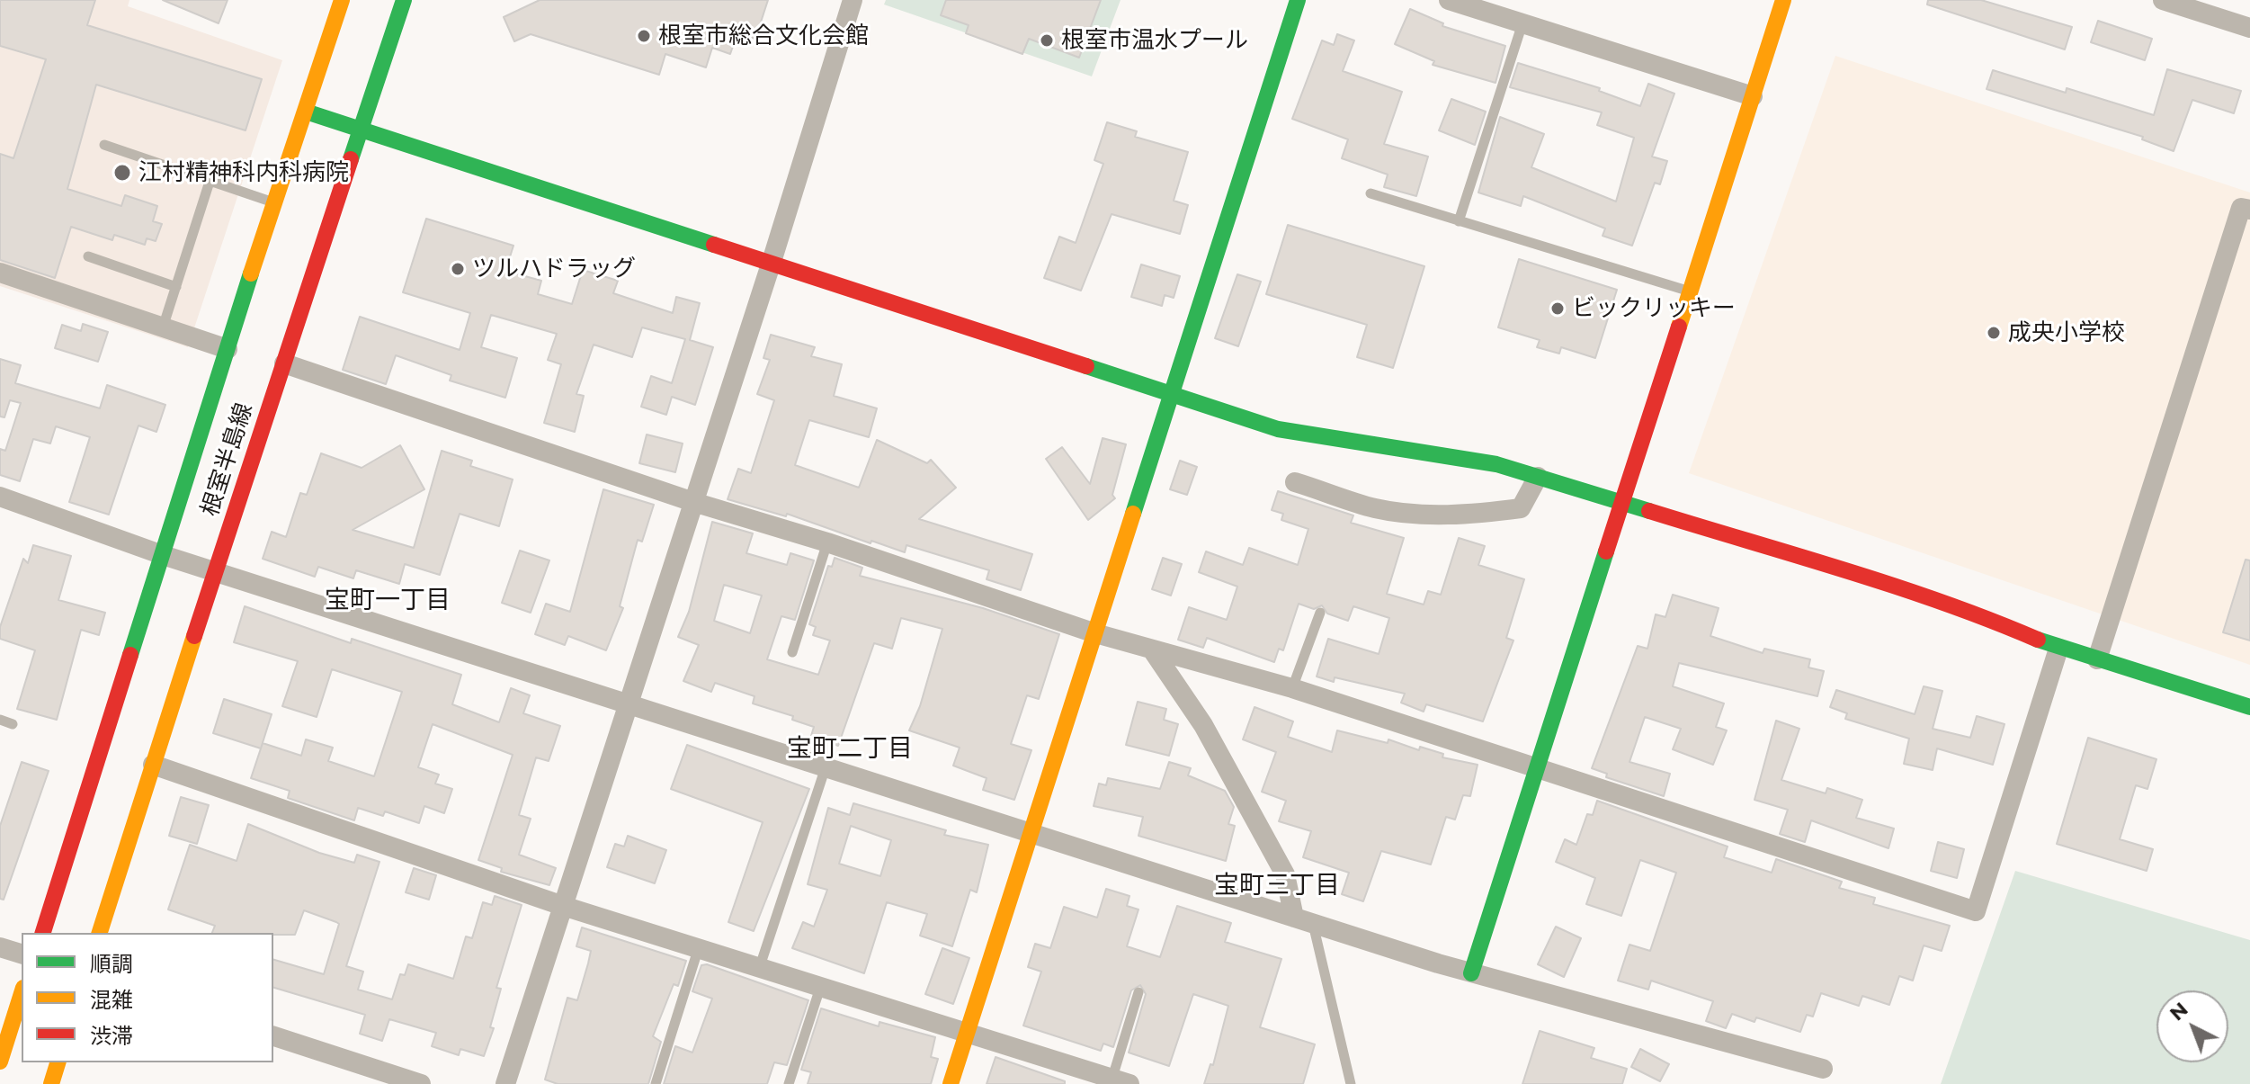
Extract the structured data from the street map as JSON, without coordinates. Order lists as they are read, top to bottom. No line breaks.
{"streets":{"street":["根室半島線"]},"districts":["宝町一丁目","宝町二丁目","宝町三丁目"],"places":["根室市総合文化会館","根室市温水プール","江村精神科内科病院","ツルハドラッグ","ビックリッキー","成央小学校"],"legend":["順調","混雑","渋滞"],"north":"top left"}
